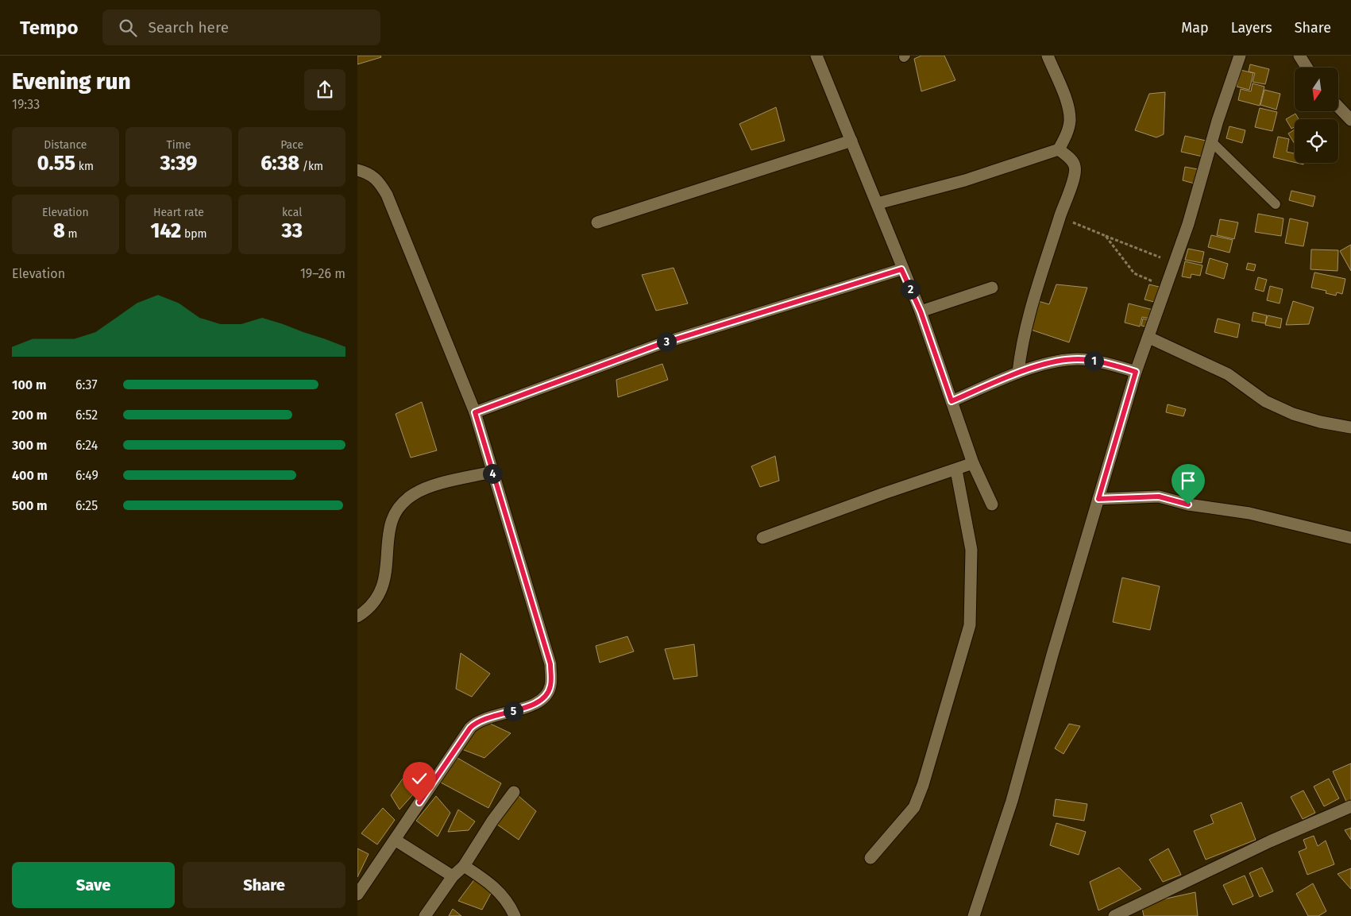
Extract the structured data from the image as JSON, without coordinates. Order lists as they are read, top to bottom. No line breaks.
{"north":"bottom","page":{"header":"Tempo","search":"Search here","nav":["Map","Layers","Share"],"heading":["Evening run","19:33"],"stats":[["Distance","0.55 km"],["Time","3:39"],["Pace","6:38 /km"],["Elevation","8 m"],["Heart rate","142 bpm"],["kcal","33"]],"chart":["Elevation","19–26 m"],"pins":["2","3","1","4","5"],"list":[{"name":"100 m","note":"6:37"},{"name":"200 m","note":"6:52"},{"name":"300 m","note":"6:24"},{"name":"400 m","note":"6:49"},{"name":"500 m","note":"6:25"}],"buttons":["Save","Share"]}}
